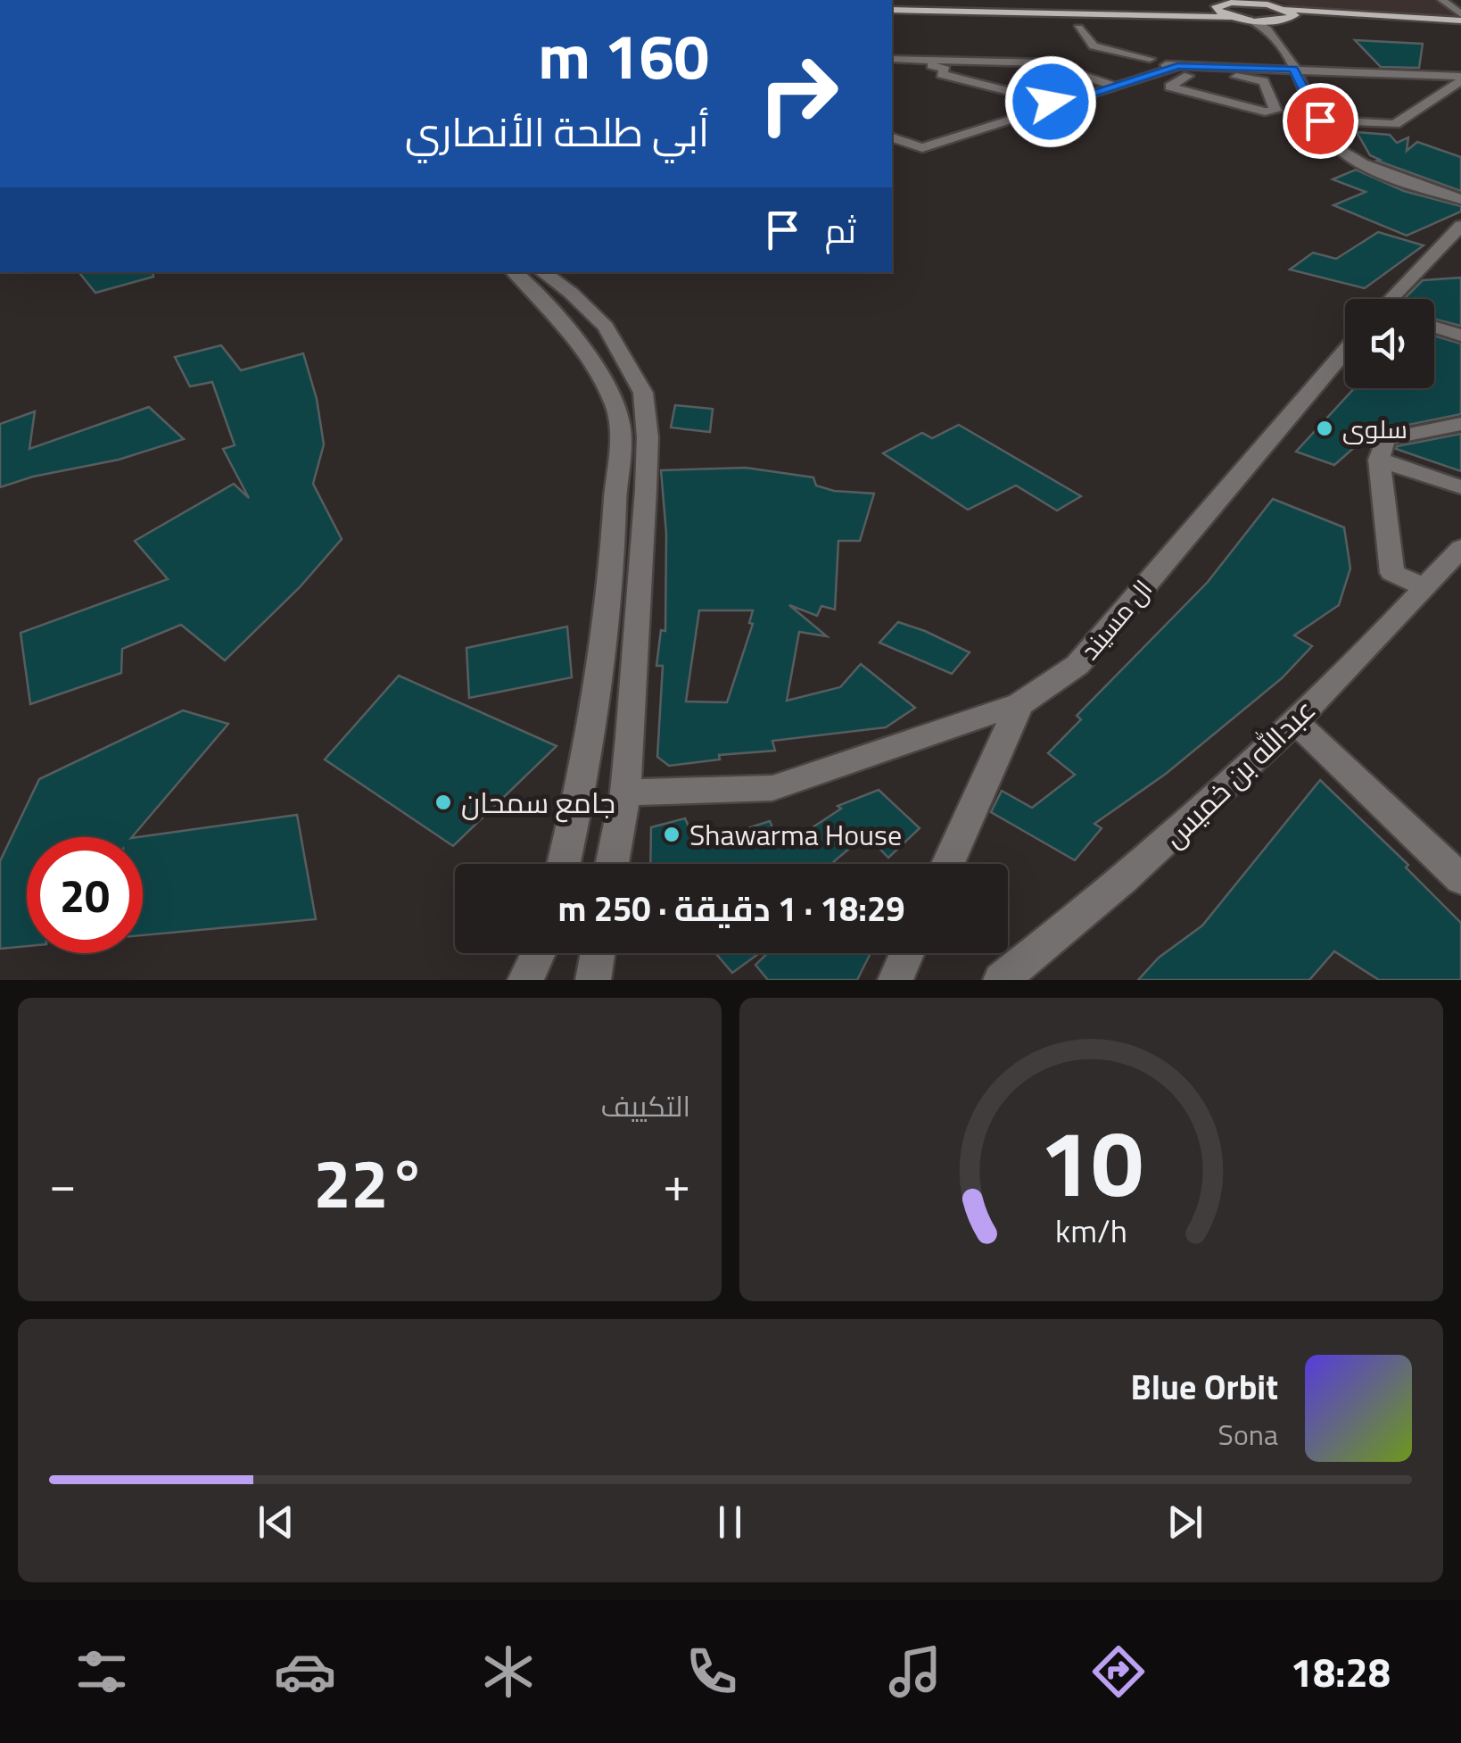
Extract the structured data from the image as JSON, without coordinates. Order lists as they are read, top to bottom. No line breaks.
{"streets":{"street":["ال مسيند","عبدالله بن خميس"]},"places":["سلوى","جامع سمحان","Shawarma House"],"page":{"turn":["160 m","أبي طلحة الأنصاري"],"then":"ثم","limit":"20","trip":"18:29 · 1 دقيقة · 250 m","tile":"التكييف","heat":["−","22°","+"],"song":["Blue Orbit","Sona"],"tabs":"18:28","gauge":["10","km/h"]}}
